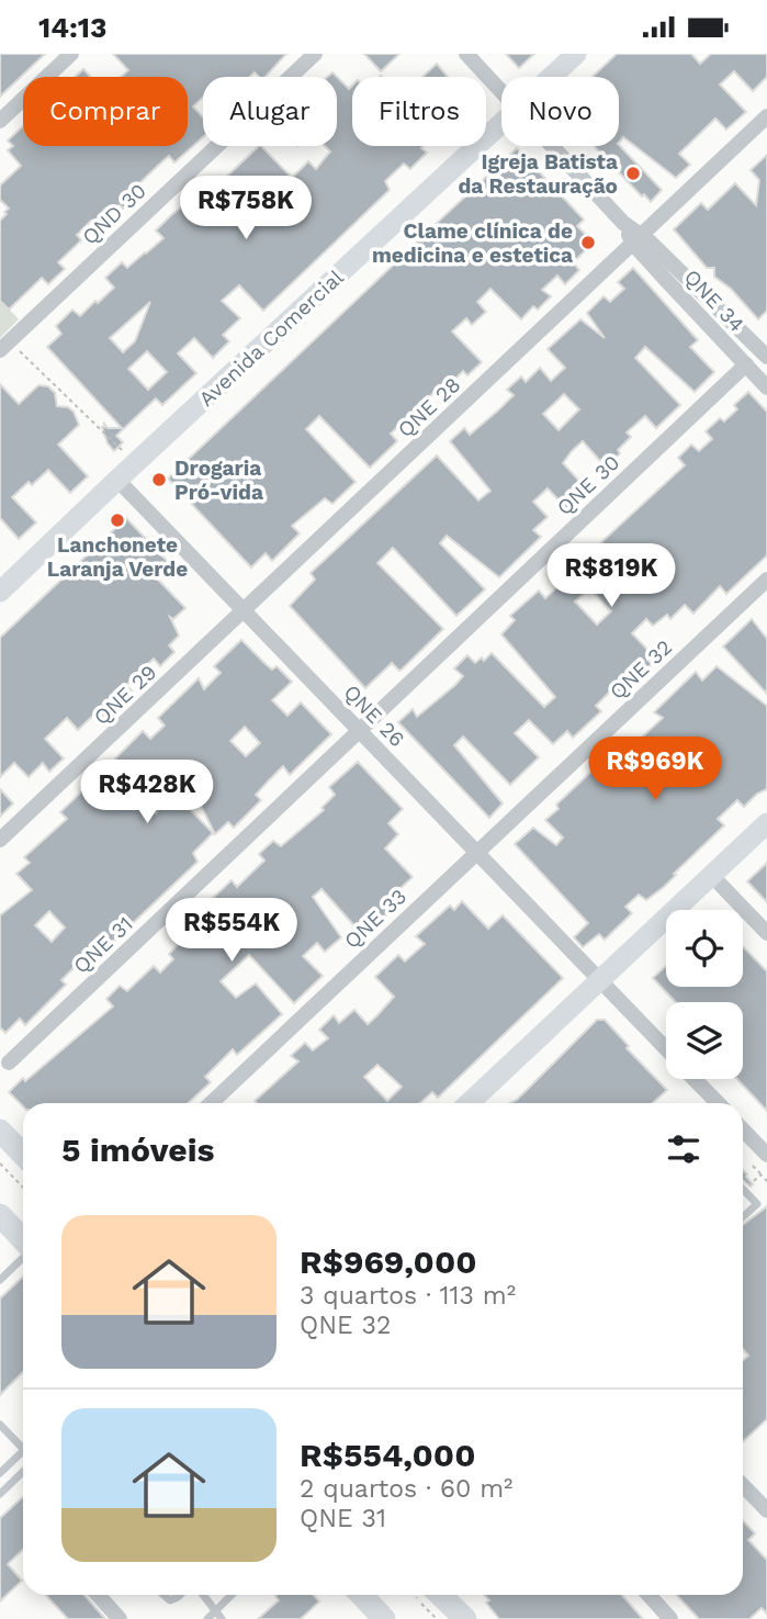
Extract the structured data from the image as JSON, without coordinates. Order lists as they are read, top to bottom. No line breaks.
{"streets":{"main road":["Avenida Comercial"],"street":["QND 30","QNE 34","QNE 28","QNE 30","QNE 32","QNE 29","QNE 26","QNE 33","QNE 31"]},"crossings":[["QNE 34","QNE 28"],["QNE 34","QNE 30"],["Avenida Comercial","QNE 26"],["QNE 28","QNE 29"],["QNE 28","QNE 26"],["QNE 30","QNE 26"],["QNE 30","QNE 31"],["QNE 32","QNE 26"],["QNE 32","QNE 33"],["QNE 29","QNE 26"],["QNE 26","QNE 33"],["QNE 26","QNE 31"]],"places":["Igreja Batista da Restauração","Clame clínica de medicina e estetica","Drogaria Pró-vida","Lanchonete Laranja Verde"],"page":{"status":"14:13","chip":["Comprar","Alugar","Filtros","Novo"],"price":["R$758K","R$819K","R$969K","R$428K","R$554K"],"heading":"5 imóveis","list":[{"name":"R$969,000","note":"3 quartos · 113 m² · QNE 32"},{"name":"R$554,000","note":"2 quartos · 60 m² · QNE 31"}]}}
